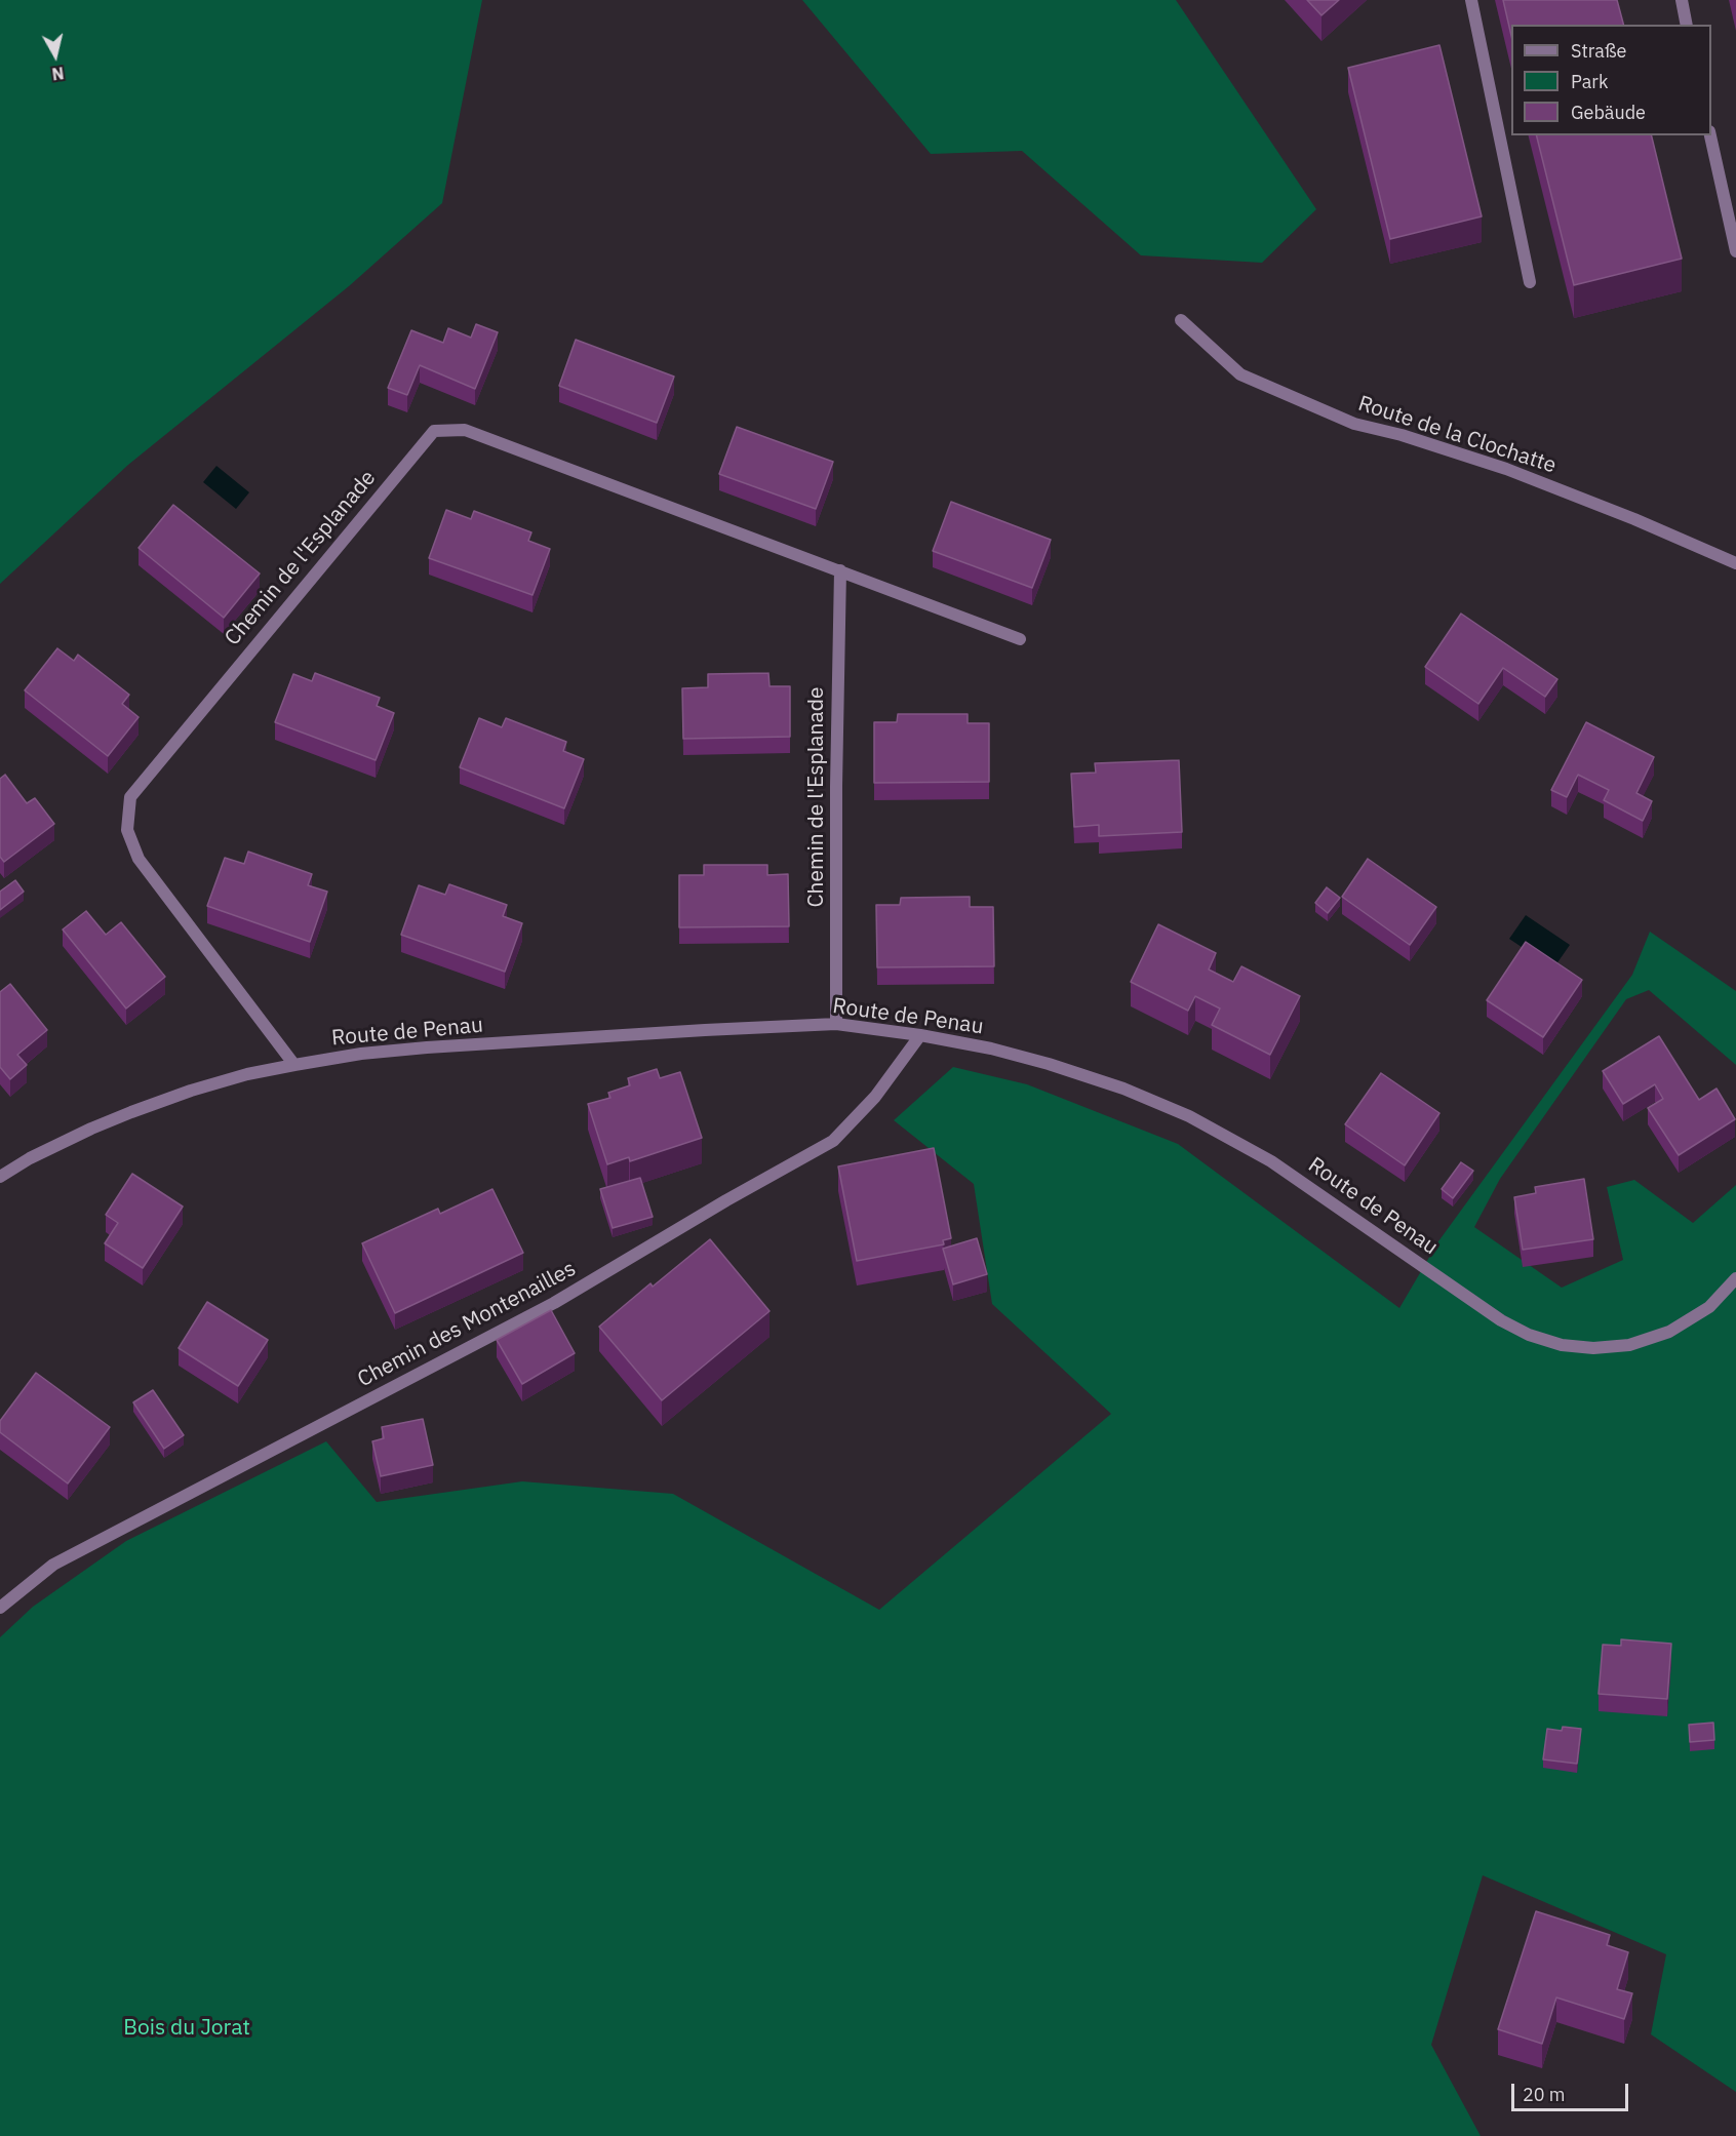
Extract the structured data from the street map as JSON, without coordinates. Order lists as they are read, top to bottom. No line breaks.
{"streets":{"street":["Route de la Clochatte","Chemin de l'Esplanade","Route de Penau","Chemin des Montenailles"]},"crossings":[["Chemin de l'Esplanade","Route de Penau"],["Route de Penau","Chemin des Montenailles"]],"parks":["Bois du Jorat"],"legend":["Straße","Park","Gebäude"],"scale_bar":"20 m","north":"bottom"}
